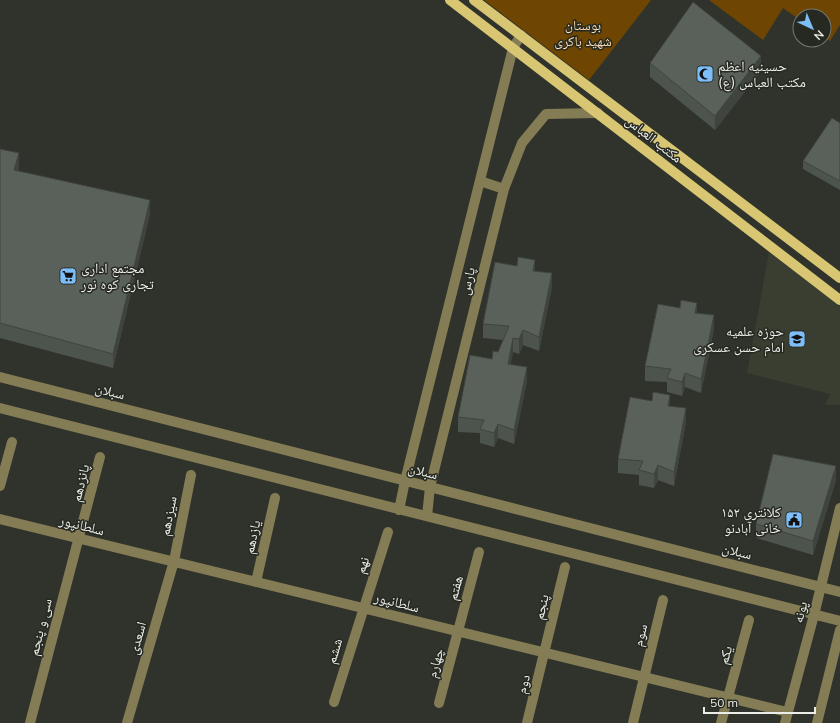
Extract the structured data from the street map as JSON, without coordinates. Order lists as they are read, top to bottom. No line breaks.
{"streets":{"main road":["مکتب العباس"],"street":["پارس","سبلان","پانزدهم","سیزدهم","سلطانپور","یازدهم","نهم","هفتم","پنجم","پونه","سی و پنجم","سوم","اسعدی","ششم","یکم","چهارم","دوم"]},"crossings":[["مکتب العباس","پارس"],["پارس","سبلان"],["سبلان","پونه"],["پانزدهم","سلطانپور"],["پانزدهم","سی و پنجم"],["سیزدهم","سلطانپور"],["سیزدهم","اسعدی"],["سلطانپور","یازدهم"],["سلطانپور","نهم"],["سلطانپور","هفتم"],["سلطانپور","پنجم"],["سلطانپور","پونه"],["سلطانپور","سی و پنجم"],["سلطانپور","سوم"],["سلطانپور","اسعدی"],["سلطانپور","ششم"],["سلطانپور","یکم"],["سلطانپور","چهارم"],["سلطانپور","دوم"],["نهم","ششم"],["هفتم","چهارم"],["پنجم","دوم"]],"parks":["بوستان شهید باکری"],"places":{"mosque":["حسینیه اعظم مکتب العباس (ع)"],"supermarket":["مجتمع اداری تجاری کوه نور"],"school or university":["حوزه علمیه امام حسن عسکری"],"public building":["کلانتری ۱۵۲ خانی آبادنو"]},"scale_bar":"50 m","north":"bottom right"}
